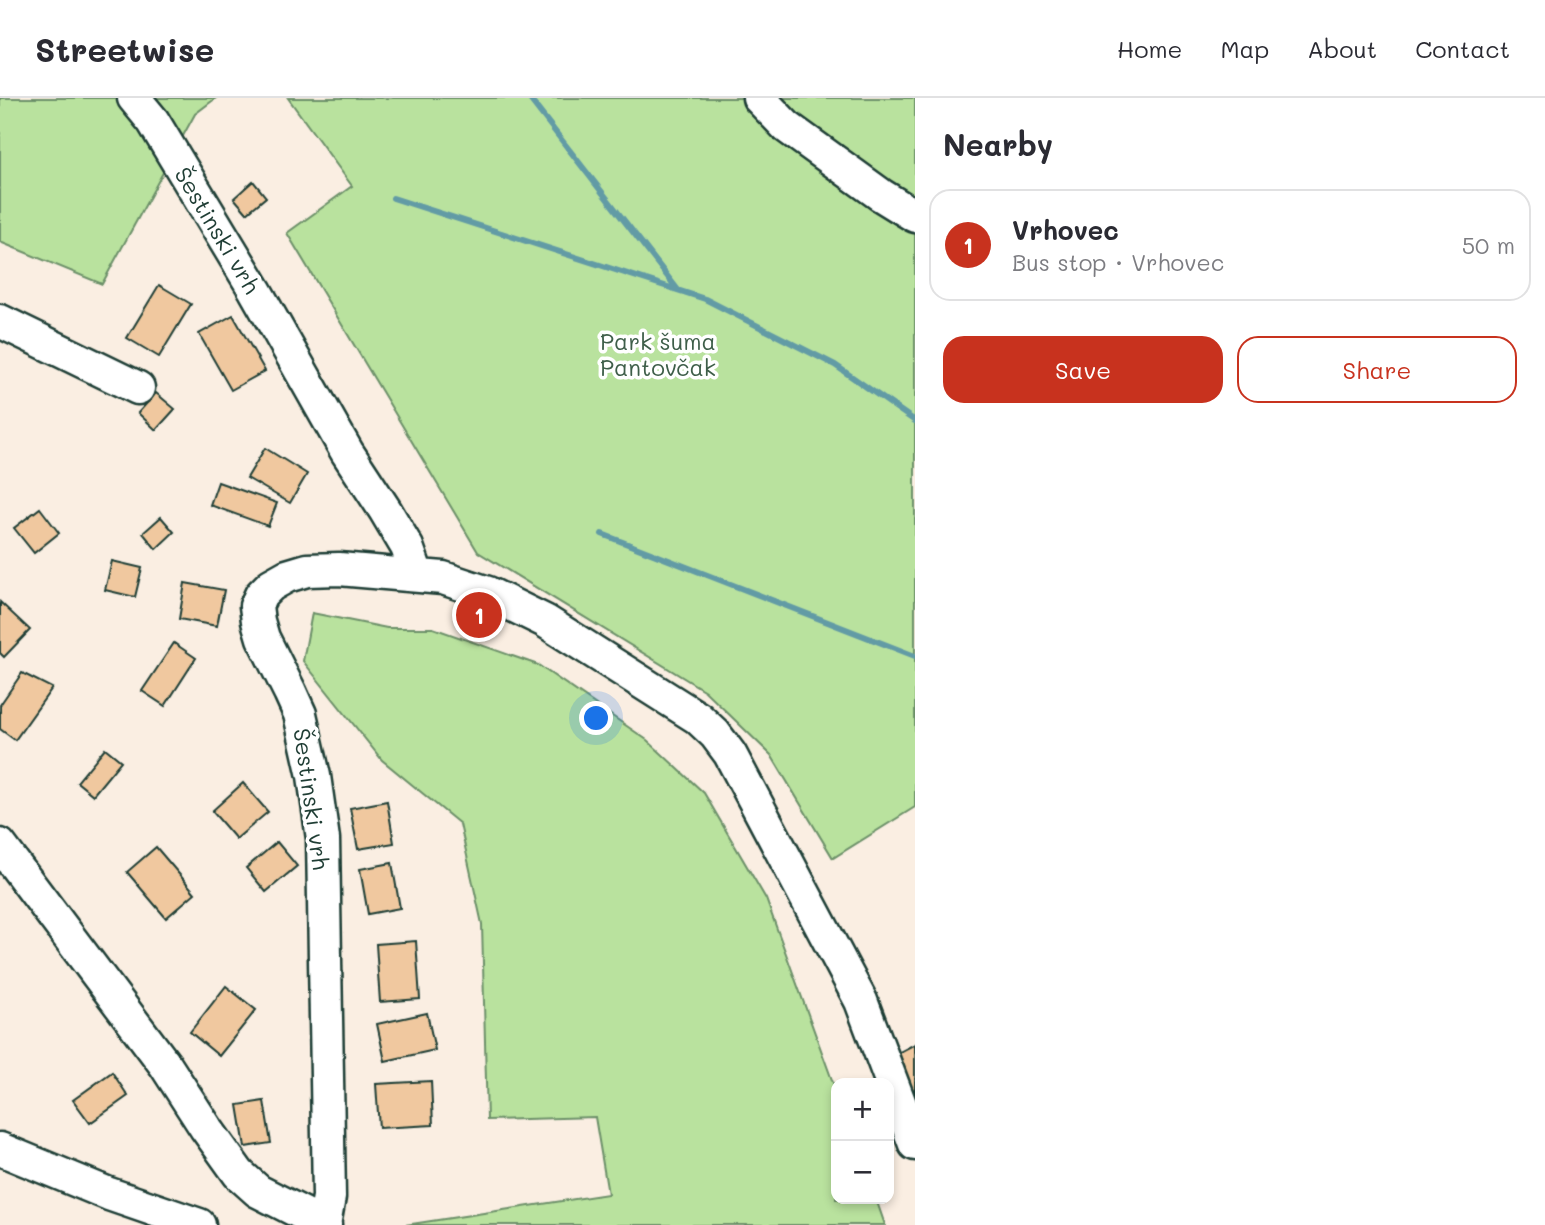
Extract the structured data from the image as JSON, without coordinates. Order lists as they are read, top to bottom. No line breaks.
{"streets":{"street":["Šestinski vrh"]},"parks":["Park šuma Pantovčak"],"page":{"header":"Streetwise","nav":["Home","Map","About","Contact"],"heading":"Nearby","list":[{"mark":"1","name":"Vrhovec","note":"Bus stop · Vrhovec","value":"50 m"}],"buttons":["Save","Share"],"pins":"1","map_buttons":["+","−"]}}
